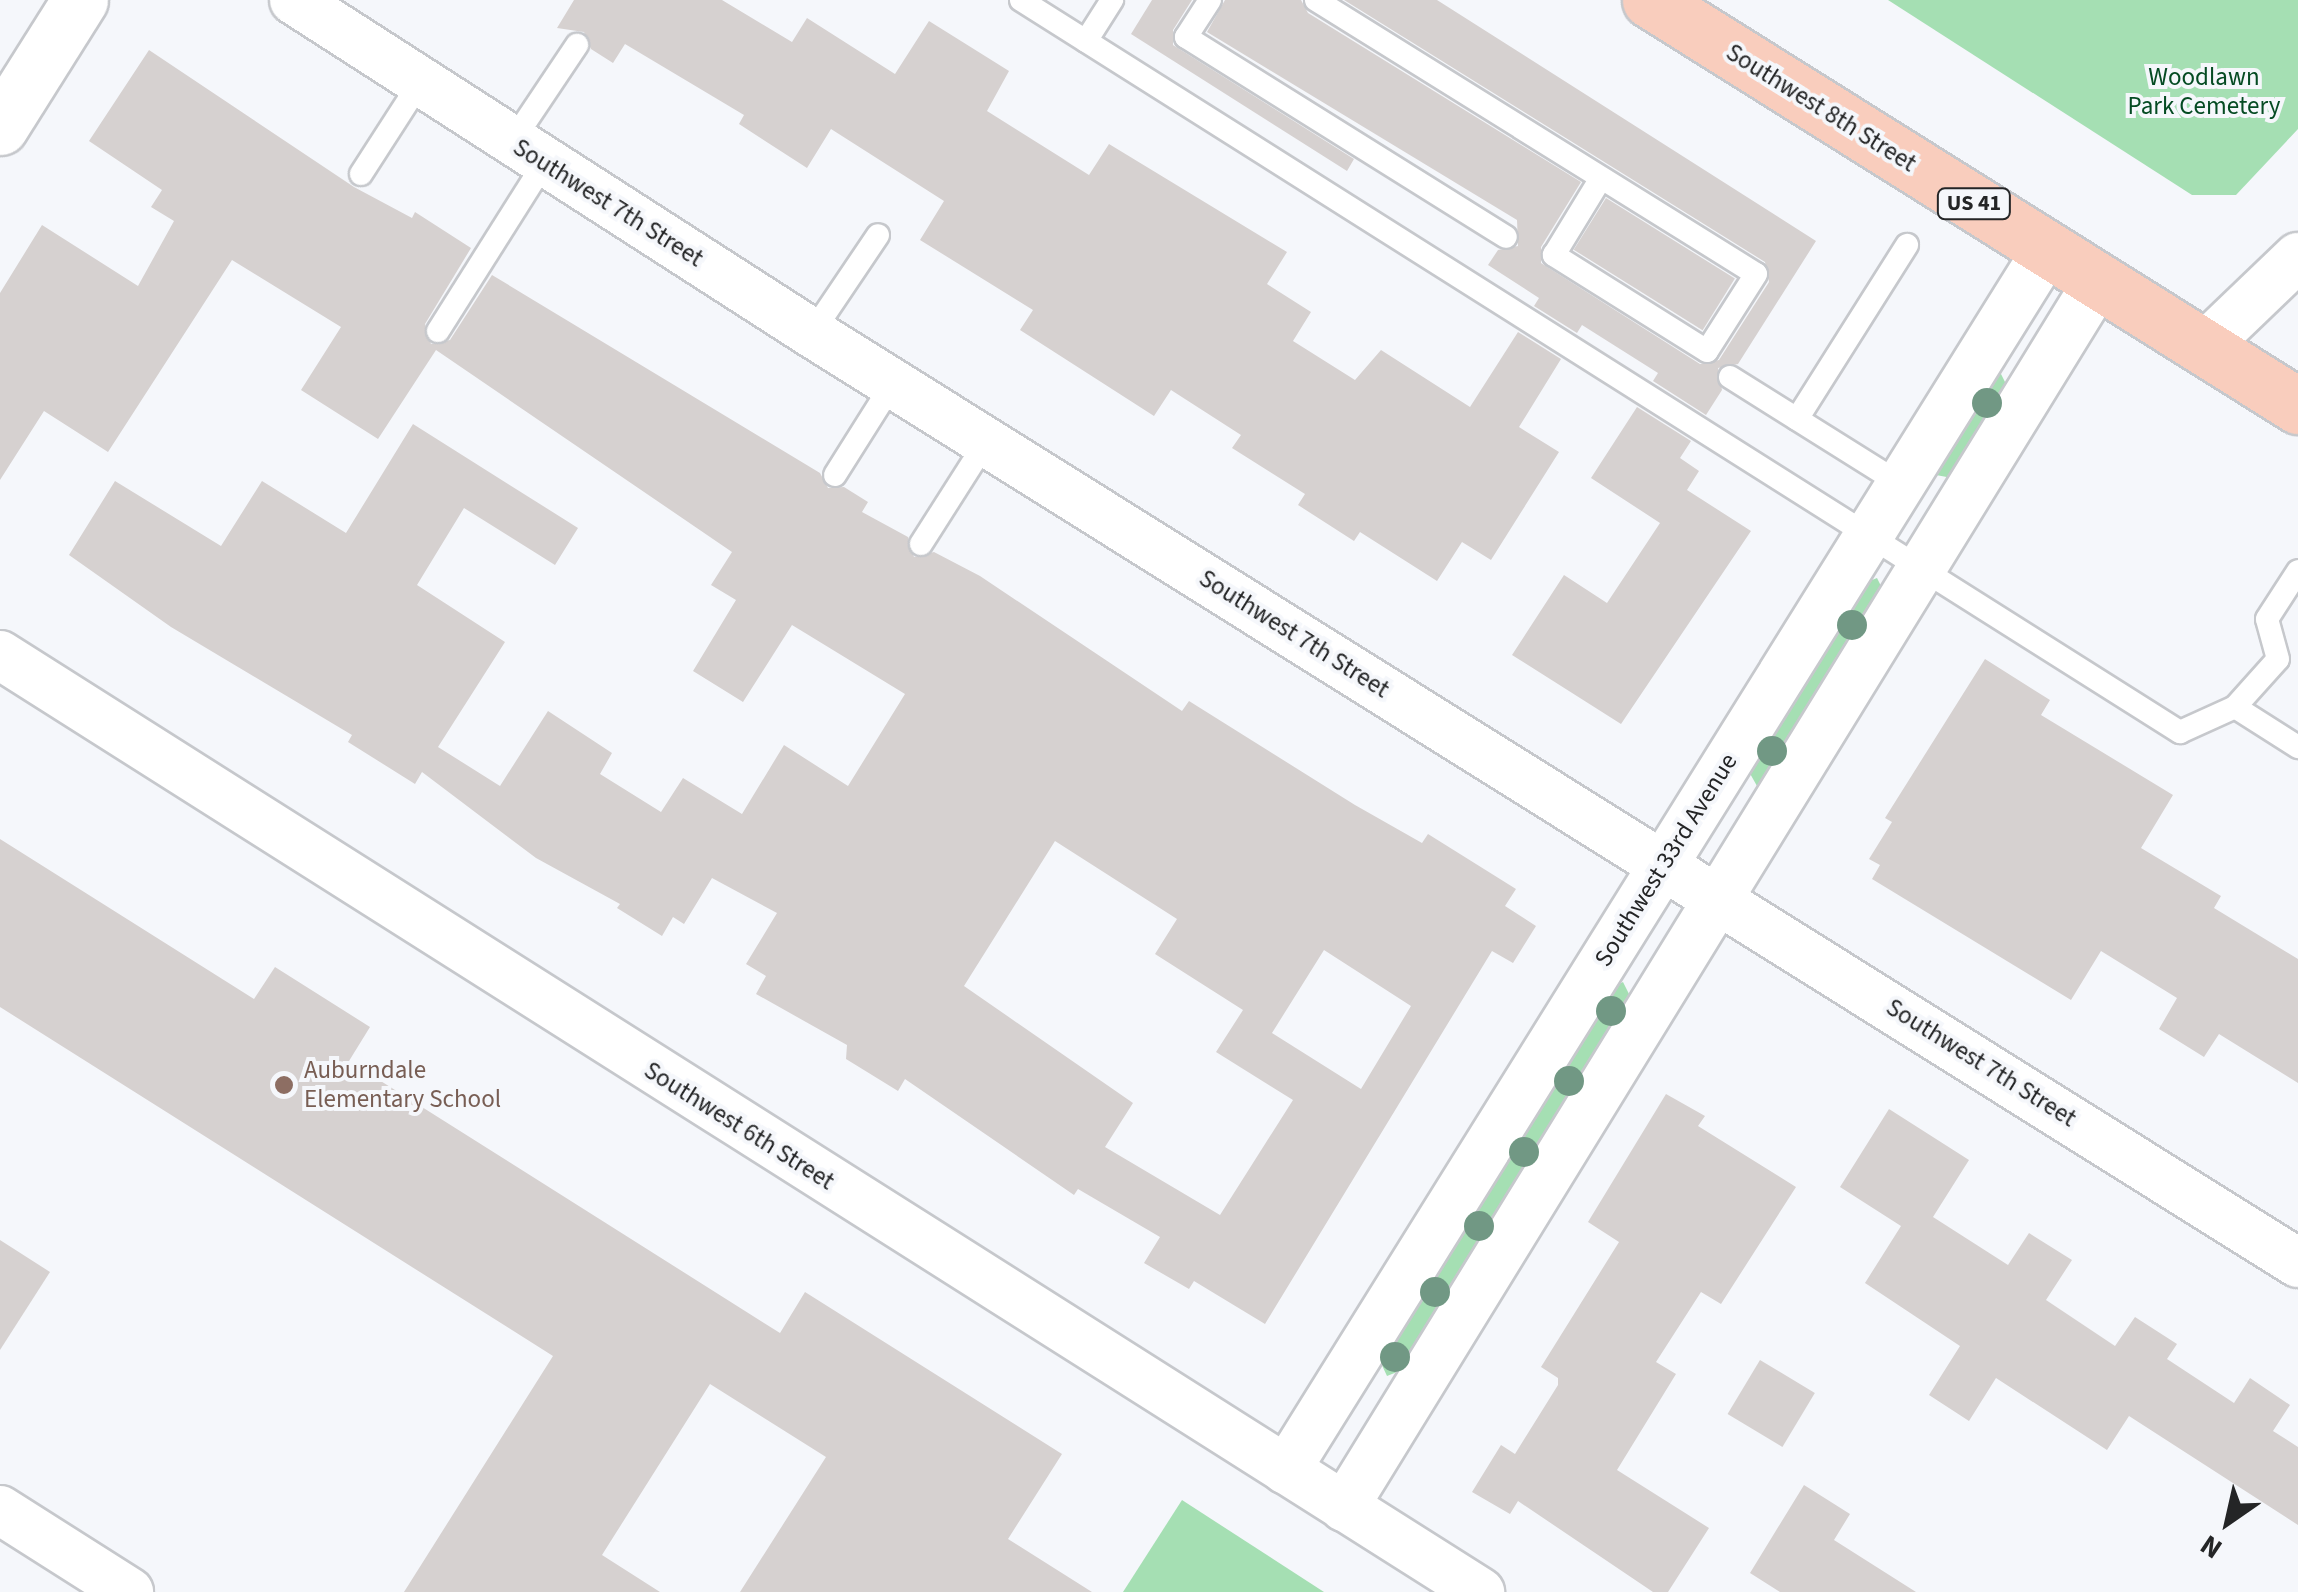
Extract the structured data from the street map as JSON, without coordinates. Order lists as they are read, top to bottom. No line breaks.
{"streets":{"main road":["Southwest 8th Street","US 41"],"street":["Southwest 7th Street","Southwest 33rd Avenue","Southwest 6th Street"]},"crossings":[["Southwest 8th Street","Southwest 33rd Avenue"],["Southwest 7th Street","Southwest 33rd Avenue"],["Southwest 33rd Avenue","Southwest 6th Street"]],"parks":["Woodlawn Park Cemetery"],"places":["Auburndale Elementary School"],"north":"bottom left"}
